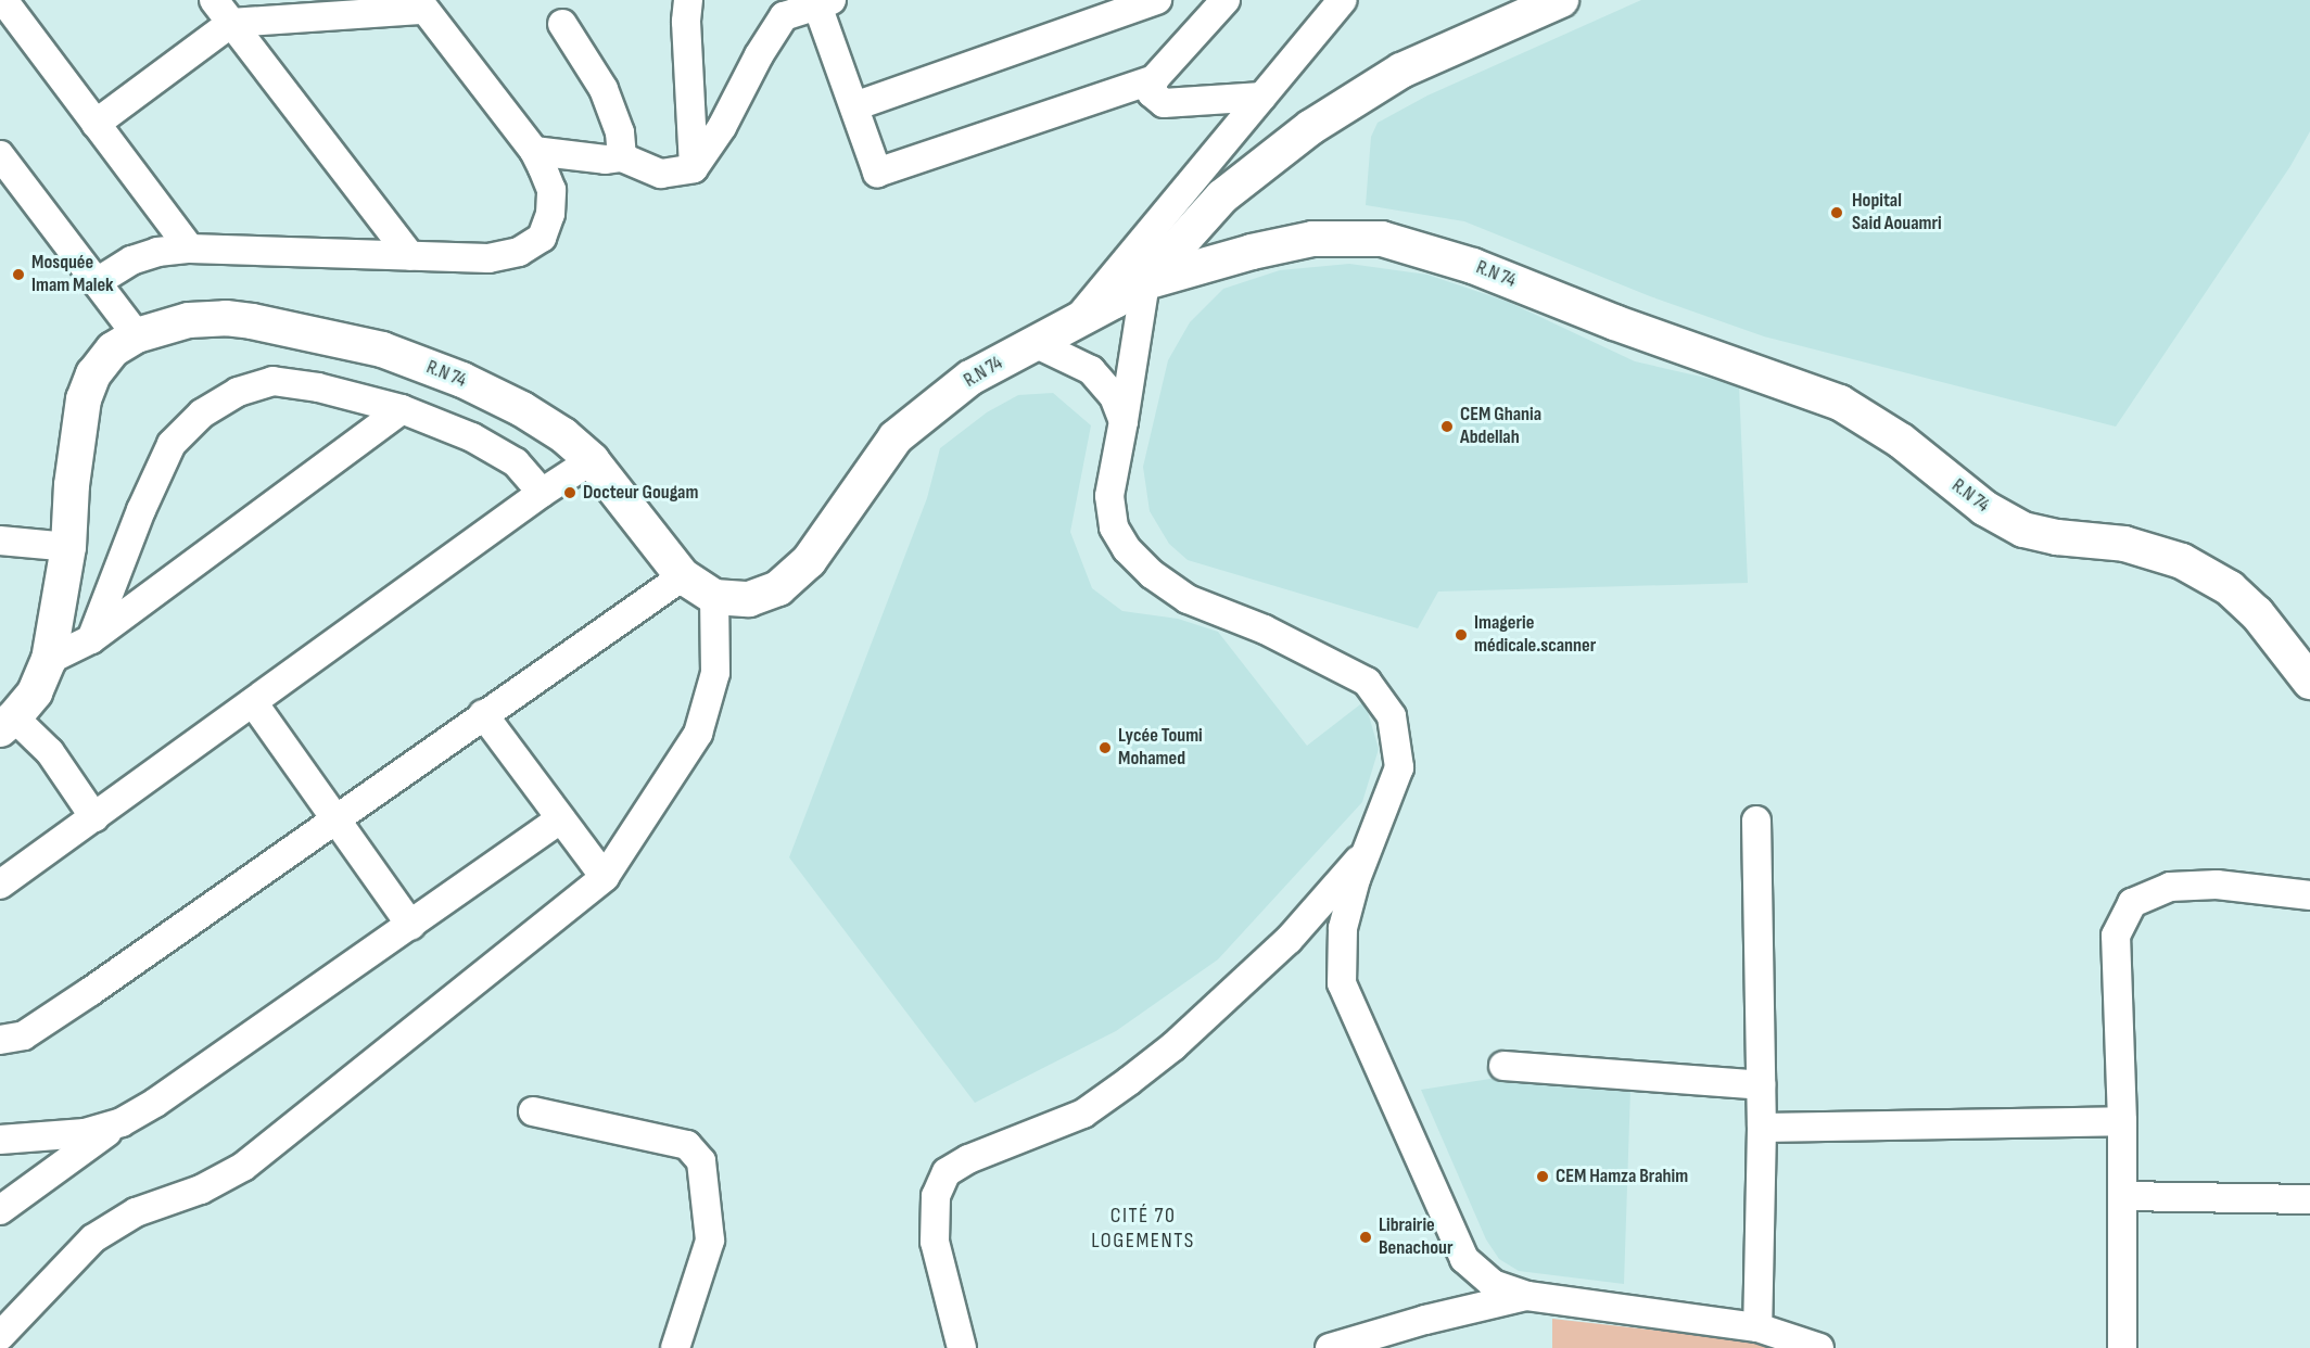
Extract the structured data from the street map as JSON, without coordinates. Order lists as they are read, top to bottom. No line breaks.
{"streets":{"main road":["R.N 74"]},"districts":["CITÉ 70 LOGEMENTS"],"places":["Hopital Said Aouamri","Mosquée Imam Malek","CEM Ghania Abdellah","Docteur Gougam","Imagerie médicale.scanner","Lycée Toumi Mohamed","CEM Hamza Brahim","Librairie Benachour"]}
